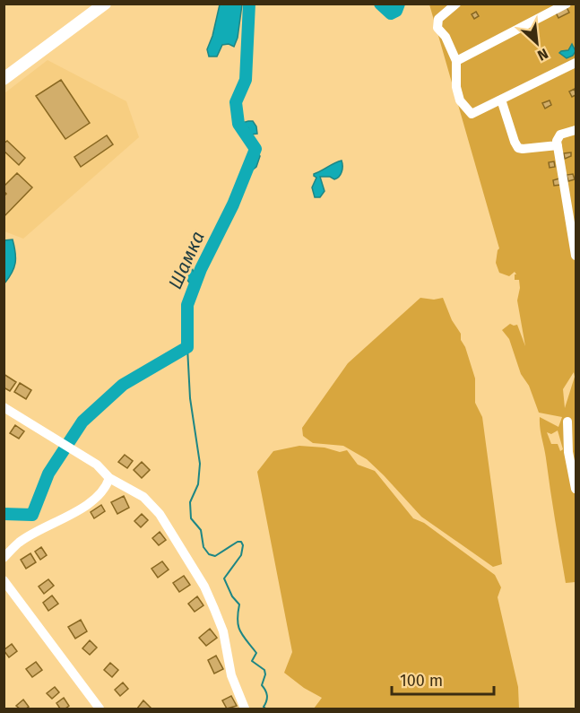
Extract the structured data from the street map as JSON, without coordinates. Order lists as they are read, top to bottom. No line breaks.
{"water":["Шамка"],"scale_bar":"100 m","north":"bottom right"}
